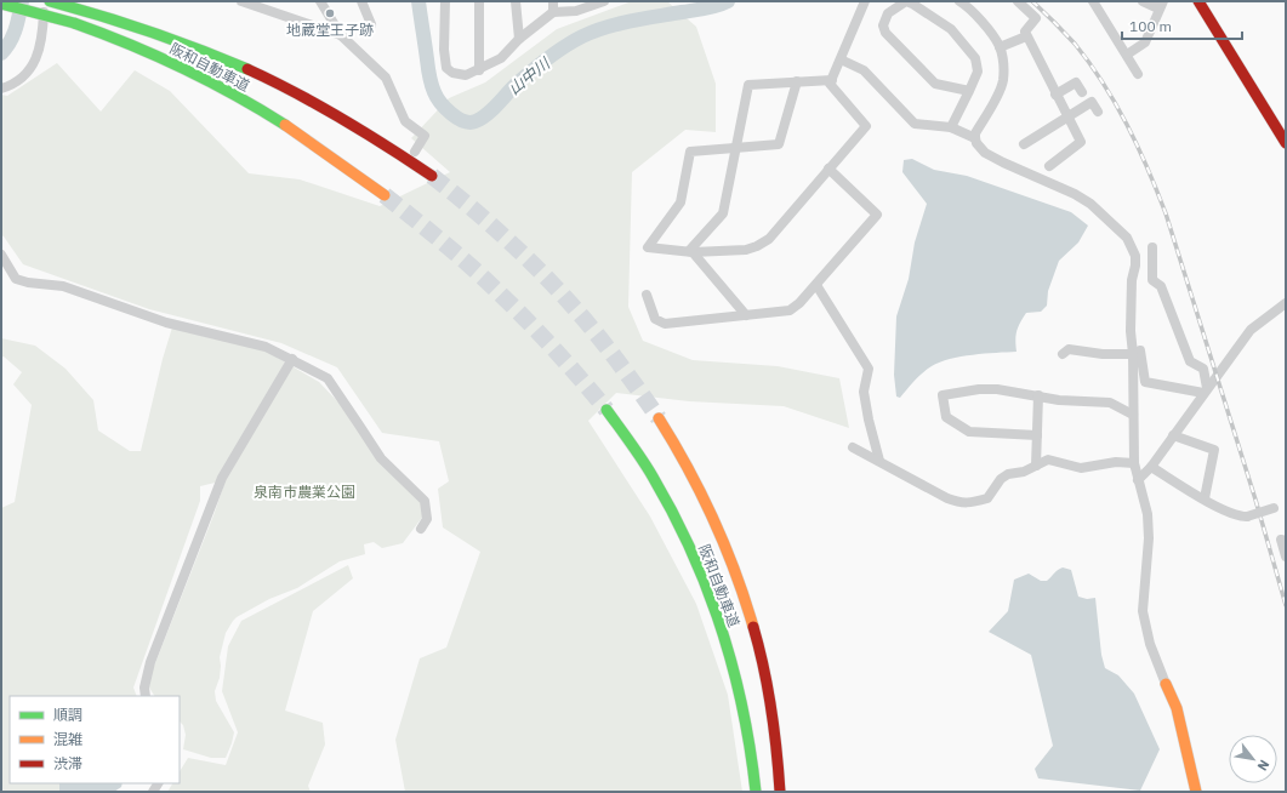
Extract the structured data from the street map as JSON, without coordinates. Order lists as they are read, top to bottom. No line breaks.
{"streets":{"main road":["阪和自動車道"]},"water":["山中川"],"parks":["泉南市農業公園"],"places":["地蔵堂王子跡"],"legend":["順調","混雑","渋滞"],"scale_bar":"100 m","north":"bottom right"}
